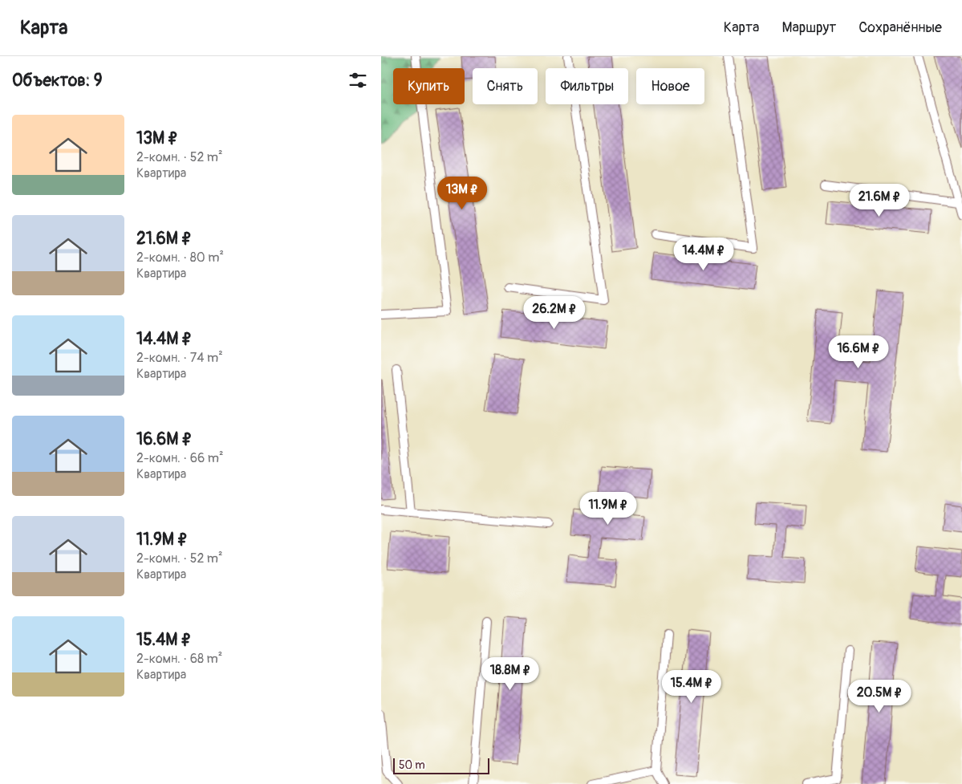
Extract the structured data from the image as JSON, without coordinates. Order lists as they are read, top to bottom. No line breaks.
{"scale_bar":"50 m","page":{"header":"Карта","nav":["Карта","Маршрут","Сохранённые"],"heading":"Объектов: 9","chip":["Купить","Снять","Фильтры","Новое"],"list":[{"name":"13M ₽","note":"2-комн. · 52 m² · Квартира"},{"name":"21.6M ₽","note":"2-комн. · 80 m² · Квартира"},{"name":"14.4M ₽","note":"2-комн. · 74 m² · Квартира"},{"name":"16.6M ₽","note":"2-комн. · 66 m² · Квартира"},{"name":"11.9M ₽","note":"2-комн. · 52 m² · Квартира"},{"name":"15.4M ₽","note":"2-комн. · 68 m² · Квартира"}],"price":["13M ₽","21.6M ₽","14.4M ₽","26.2M ₽","16.6M ₽","11.9M ₽","18.8M ₽","15.4M ₽","20.5M ₽"],"scale":"50 m"}}
